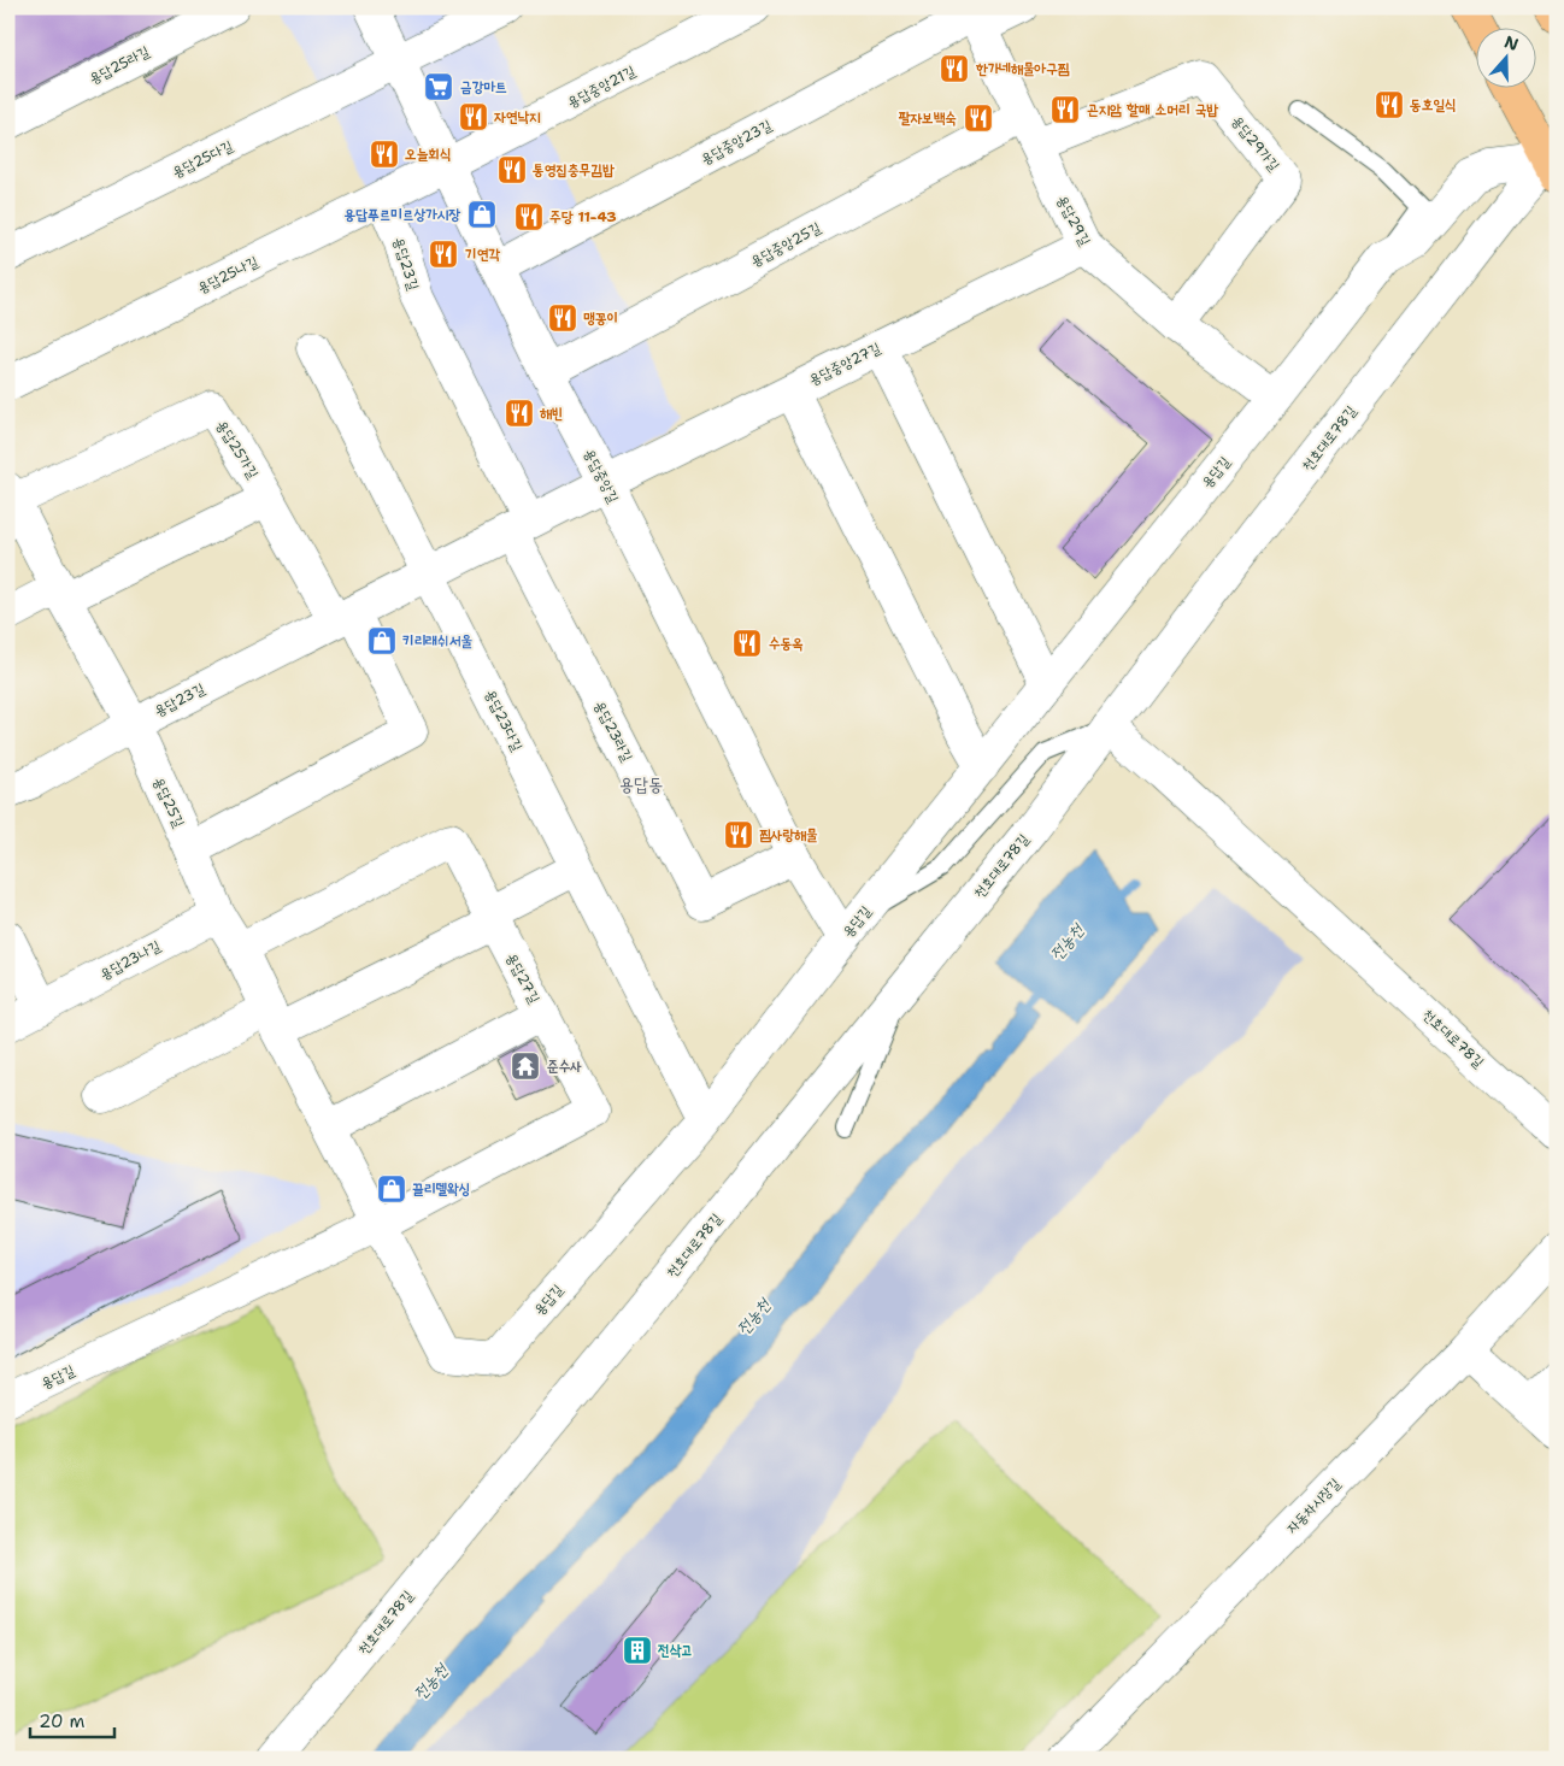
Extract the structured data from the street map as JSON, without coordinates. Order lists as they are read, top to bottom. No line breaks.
{"streets":{"street":["용답25라길","용답중앙21길","용답중앙23길","용답29가길","용답25다길","용답29길","용답중앙25길","용답23길","용답25나길","용답중앙27길","천호대로78길","용답25가길","용답길","용답중앙길","용답23다길","용답23라길","용답25길","용답23나길","용답27길","자동차시장길"]},"crossings":[["용답중앙21길","용답25나길"],["용답중앙21길","용답중앙길"],["용답중앙23길","용답29길"],["용답중앙23길","용답중앙길"],["용답29가길","용답29길"],["용답29가길","용답중앙25길"],["용답25다길","용답중앙길"],["용답29길","용답중앙25길"],["용답29길","용답중앙27길"],["용답29길","용답길"],["용답중앙25길","용답중앙길"],["용답23길","용답25나길"],["용답23길","용답중앙27길"],["용답23길","용답25가길"],["용답23길","용답중앙길"],["용답23길","용답23다길"],["용답23길","용답23라길"],["용답23길","용답25길"],["용답25나길","용답중앙길"],["용답중앙27길","용답중앙길"],["용답25가길","용답25길"],["용답길","용답중앙길"],["용답길","용답23다길"],["용답길","용답25길"],["용답길","용답27길"],["용답중앙길","용답23라길"],["용답25길","용답23나길"],["용답25길","용답27길"]],"districts":["용답동"],"water":["전농천"],"places":{"restaurant":["한가네해물아구찜","동호일식","곤지암 할매 소머리 국밥","자연낙지","팔자보백숙","오늘회식","통영집충무김밥","주당 11-43","기연각","맹꽁이","해빈","수동옥","찜사랑해물"],"supermarket":["금강마트"],"shop":["용답푸르미르상가시장","키리래쉬서울","끌리델왁싱"],"temple":["준수사"],"building":["전삭고"]},"scale_bar":"20 m","north":"top"}
